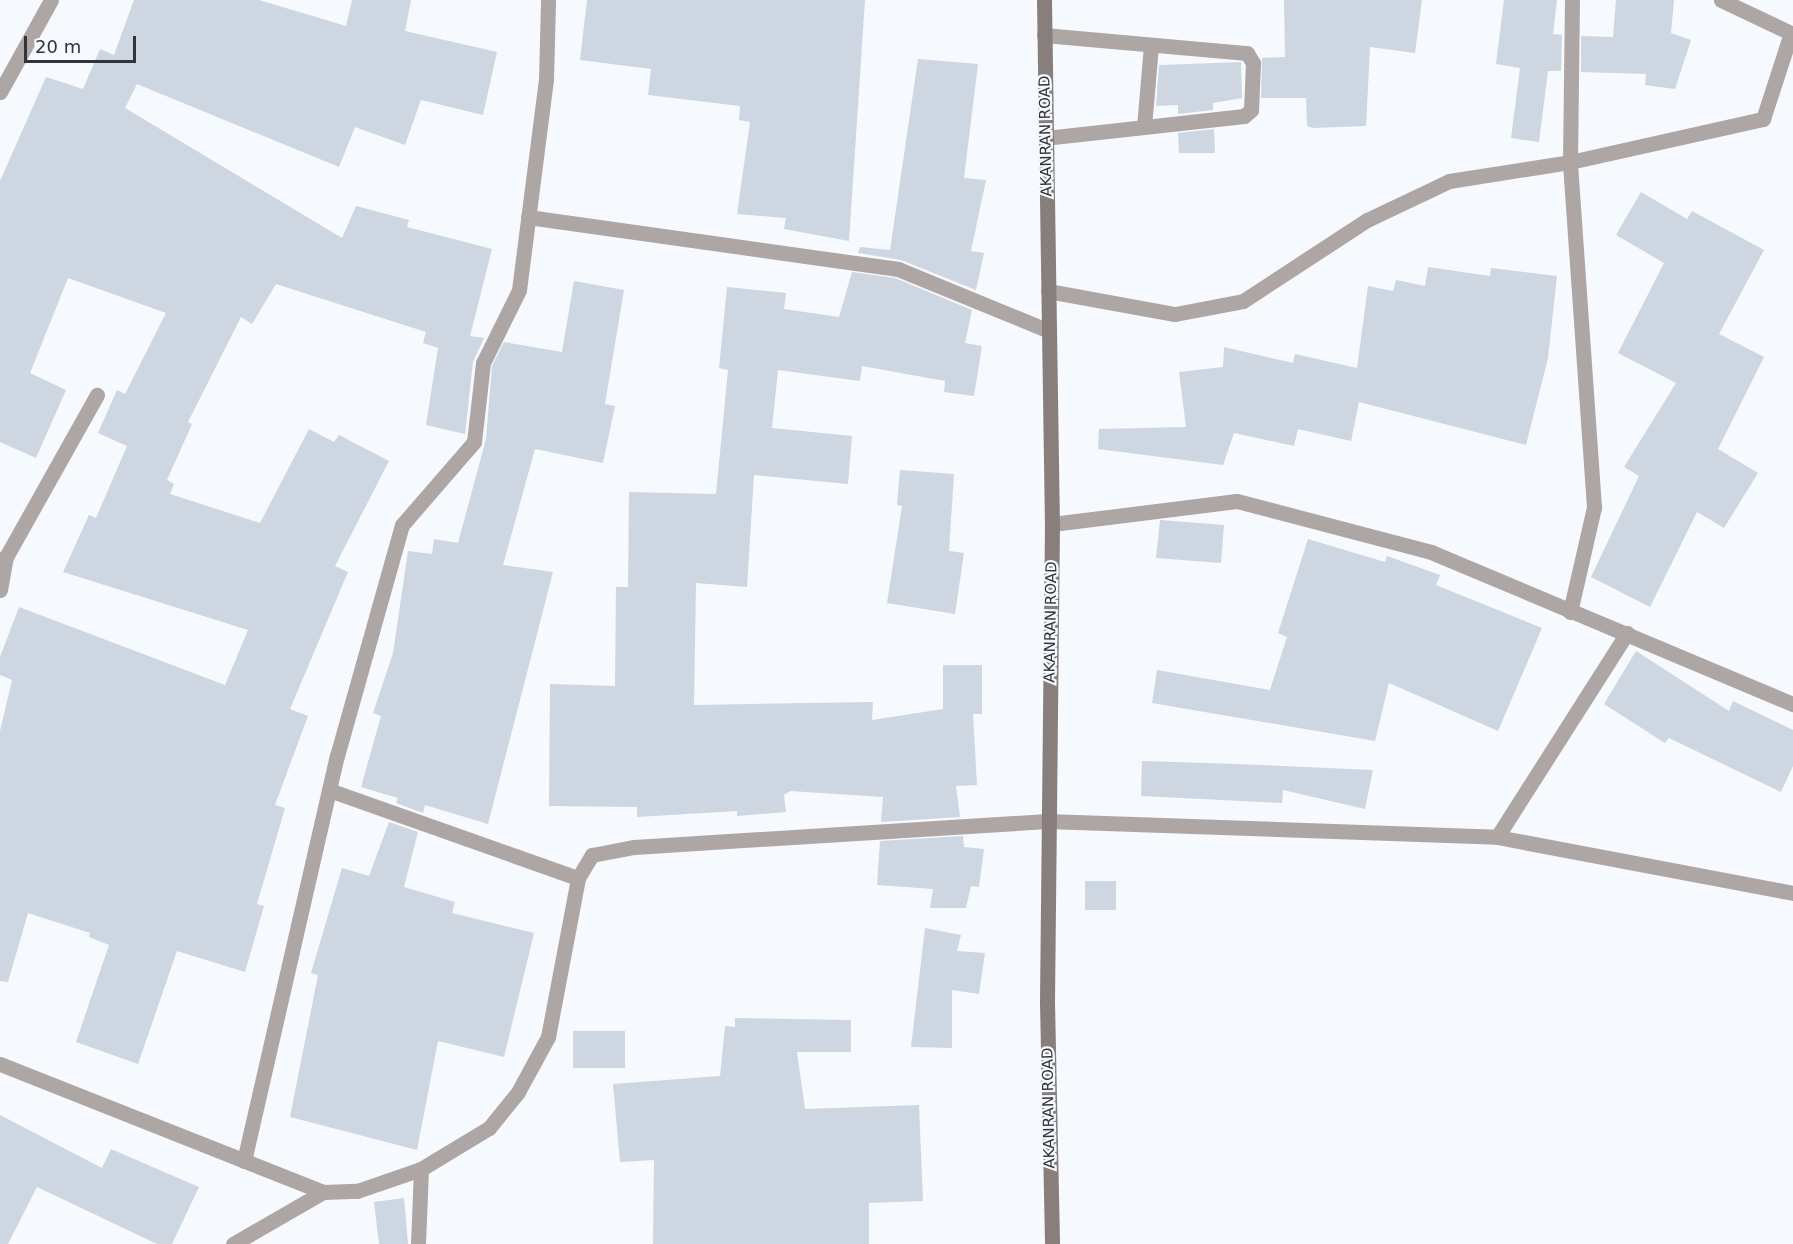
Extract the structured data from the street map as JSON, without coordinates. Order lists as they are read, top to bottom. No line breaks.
{"streets":{"main road":["AKANRAN ROAD"]},"scale_bar":"20 m"}
